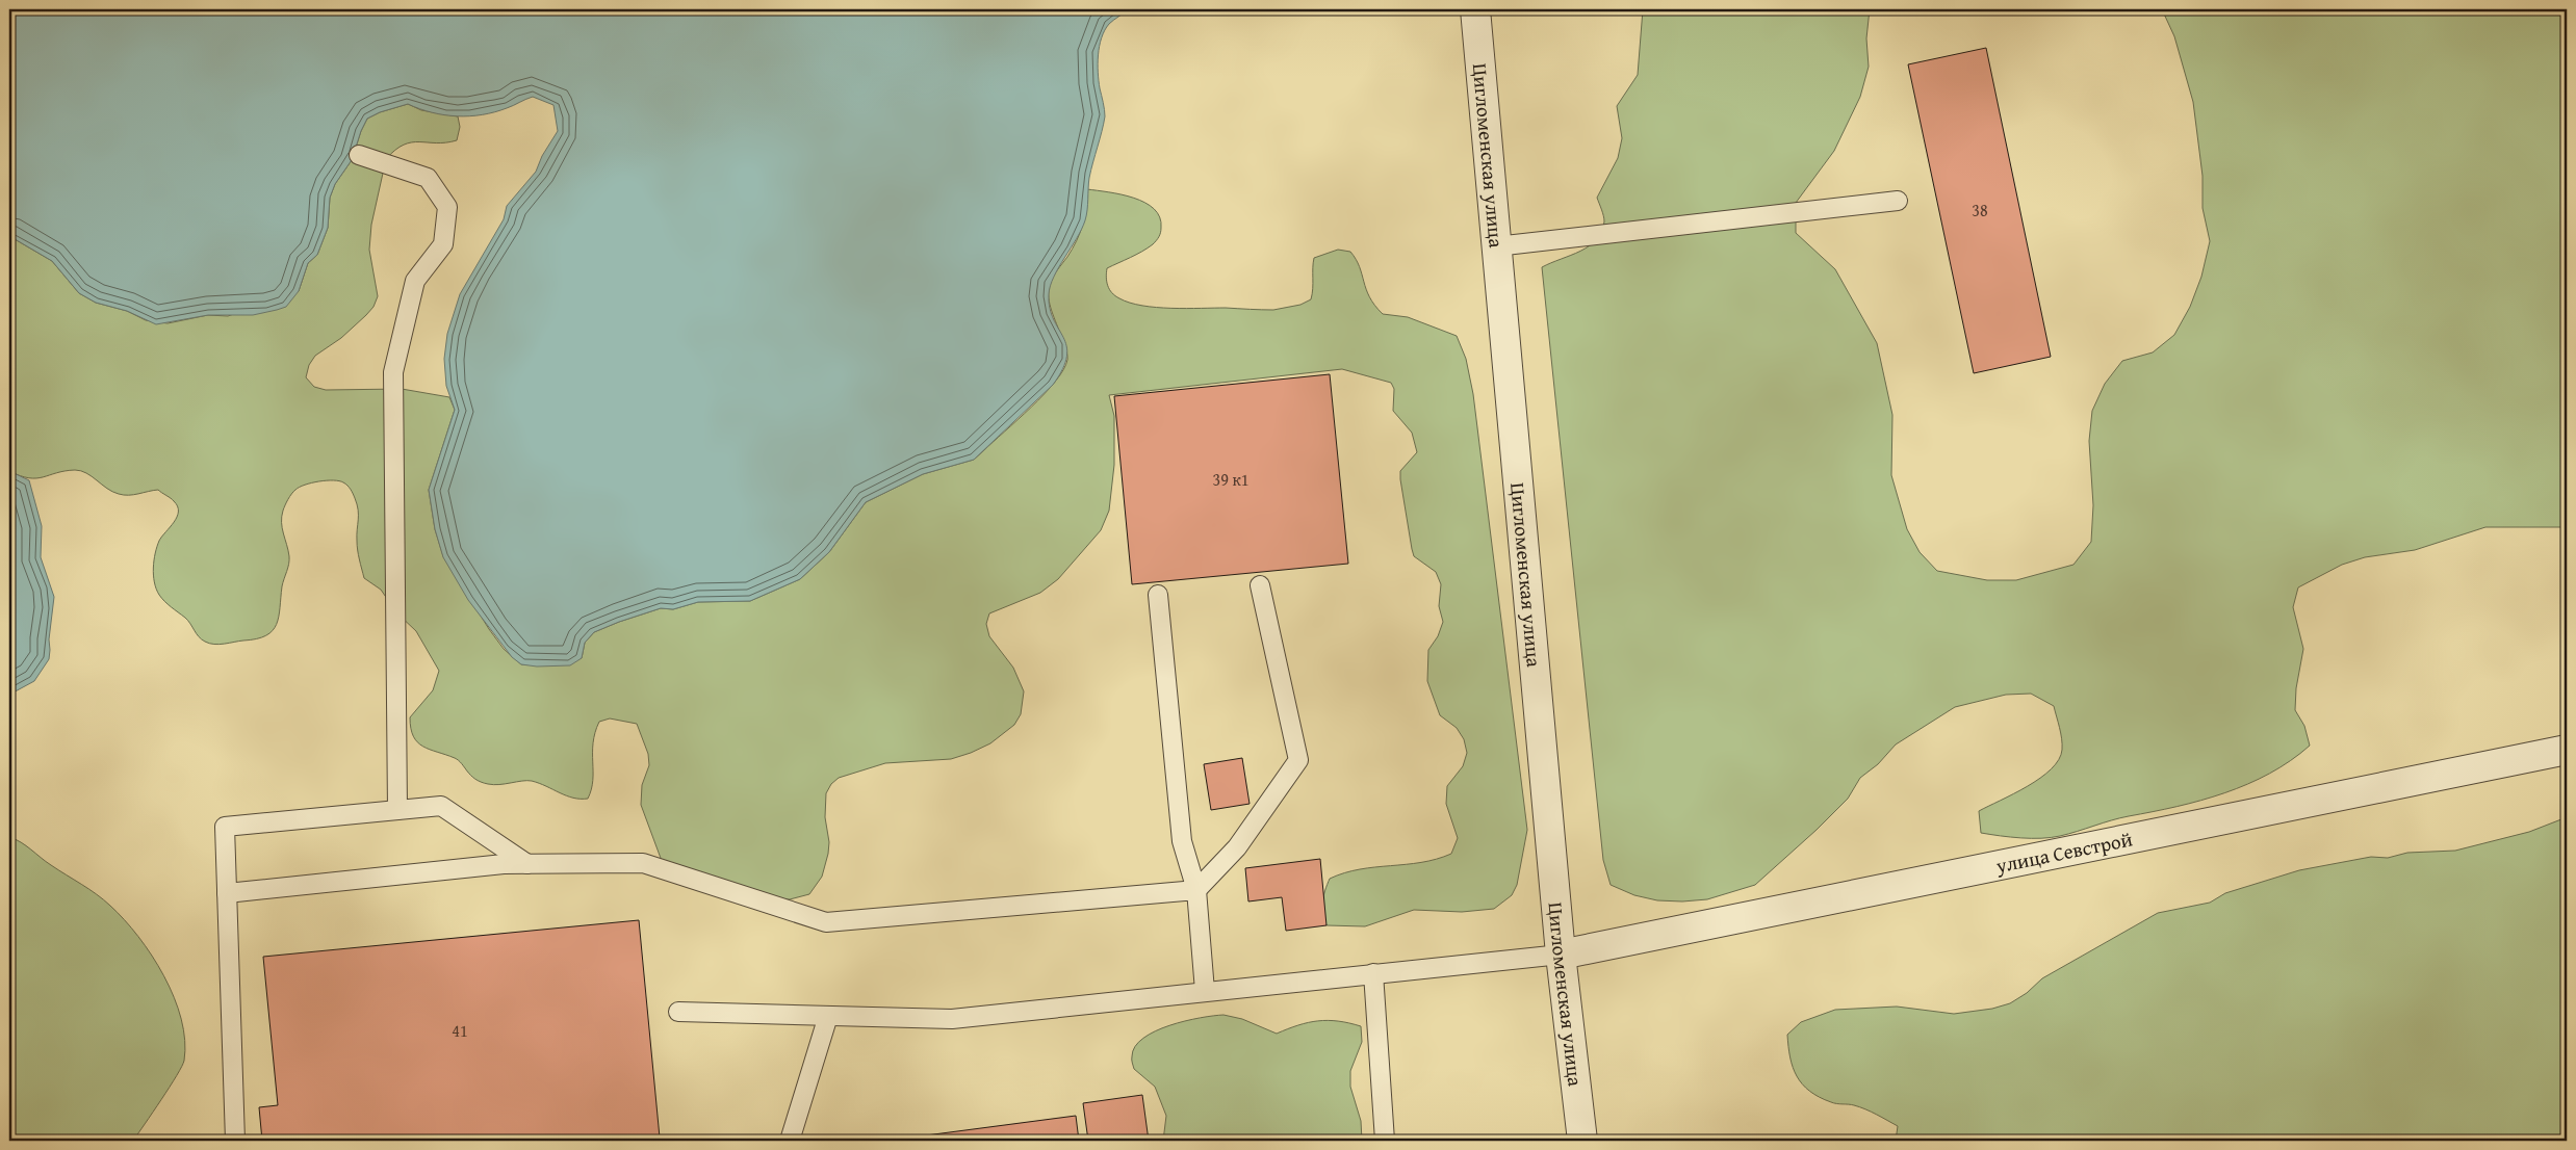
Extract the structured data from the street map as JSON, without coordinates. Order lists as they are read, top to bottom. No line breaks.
{"streets":{"street":["Цигломенская улица","улица Севстрой"]},"crossings":[["Цигломенская улица","улица Севстрой"]],"house_numbers":["38","39 к1","41"]}
